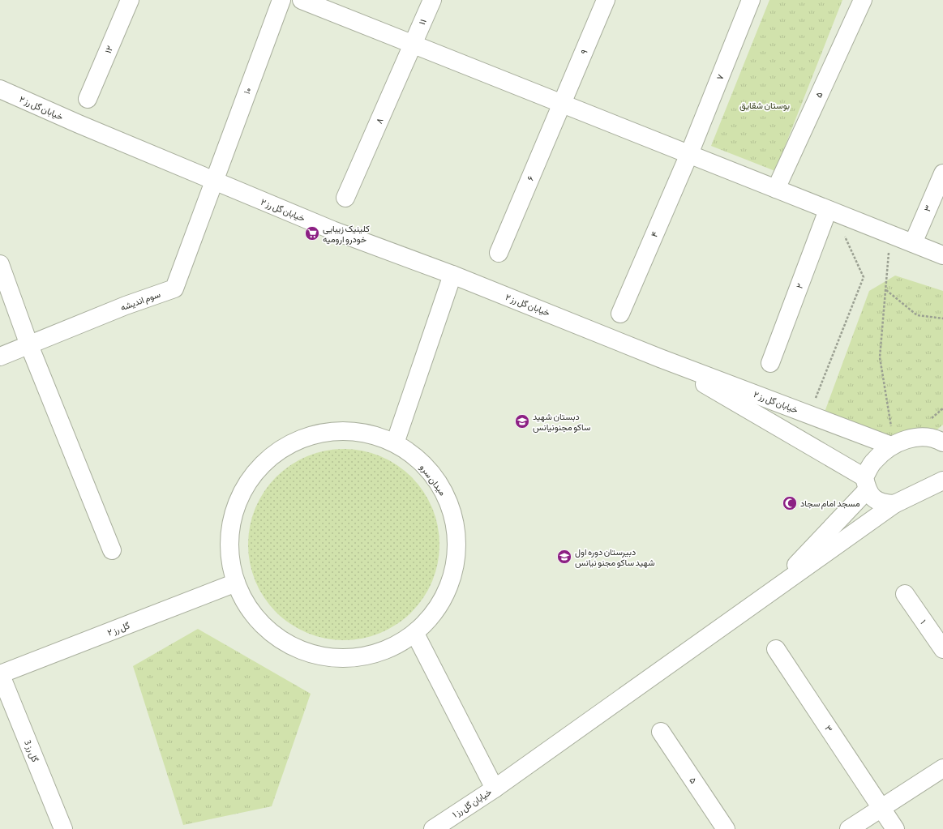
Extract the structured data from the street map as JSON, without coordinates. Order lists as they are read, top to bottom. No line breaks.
{"streets":{"street":["۱۱","۱۲","۹","۷","۱۰","۵","خیابان گل رز ۲","۸","۶","۳","۴","۲","سوم اندیشه","میدان سرو","۱","۲ گل رز","گل رز 3","خیابان گل رز ۱"]},"crossings":[["۱۱","۸"],["۹","۶"],["۷","۴"],["۱۰","خیابان گل رز ۲"],["۱۰","سوم اندیشه"],["خیابان گل رز ۲","سوم اندیشه"],["میدان سرو","۲ گل رز"],["۲ گل رز","گل رز 3"]],"parks":["بوستان شقایق"],"places":{"supermarket":["کلینیک زیبایی خودرو ارومیه"],"school or university":["دبستان شهید ساکو مجنونیانس","دبیرستان دوره اول شهید ساکو مجنو نیانس"],"mosque":["مسجد امام سجاد"]}}
